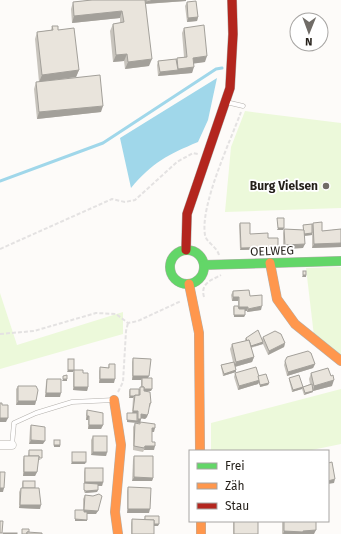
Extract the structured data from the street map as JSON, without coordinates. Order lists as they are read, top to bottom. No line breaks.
{"streets":{"main road":["OELWEG"]},"places":["Burg Vielsen"],"legend":["Frei","Zäh","Stau"],"north":"bottom"}
